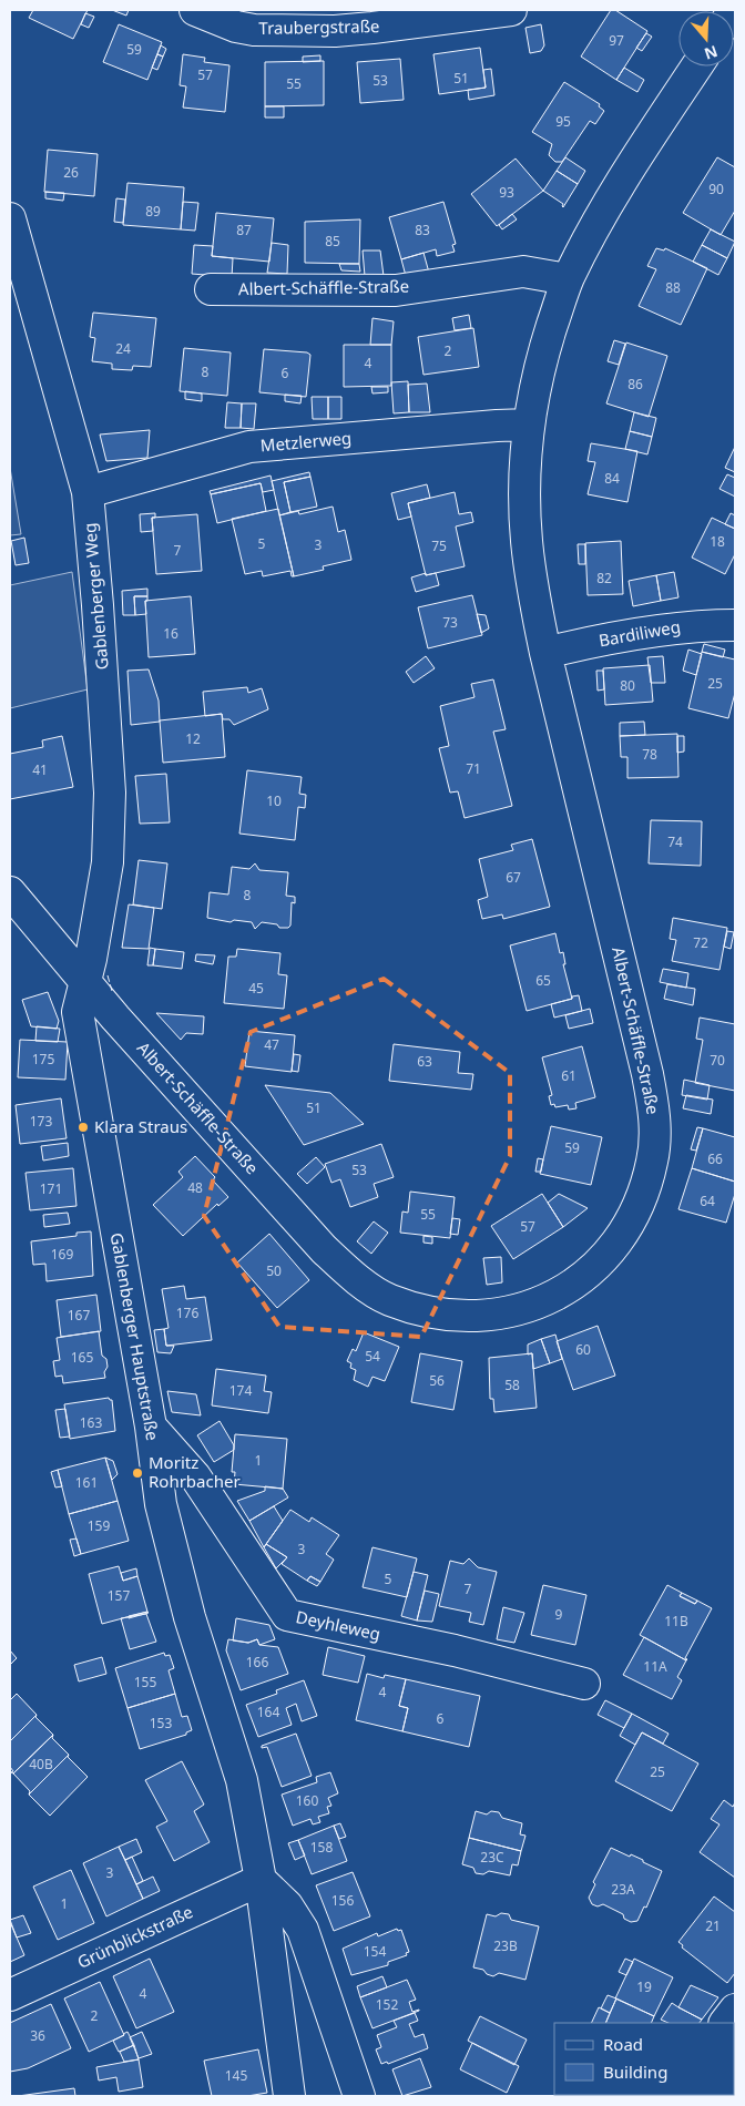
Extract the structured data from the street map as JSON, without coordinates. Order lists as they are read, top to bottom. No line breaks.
{"streets":{"street":["Traubergstraße","Albert-Schäffle-Straße","Metzlerweg","Gablenberger Weg","Bardiliweg","Gablenberger Hauptstraße","Deyhleweg","Grünblickstraße"]},"crossings":[["Albert-Schäffle-Straße","Metzlerweg"],["Albert-Schäffle-Straße","Gablenberger Weg"],["Albert-Schäffle-Straße","Bardiliweg"],["Albert-Schäffle-Straße","Gablenberger Hauptstraße"],["Metzlerweg","Gablenberger Weg"],["Gablenberger Weg","Gablenberger Hauptstraße"],["Gablenberger Hauptstraße","Deyhleweg"],["Gablenberger Hauptstraße","Grünblickstraße"]],"places":["Klara Straus","Moritz Rohrbacher"],"house_numbers":["97","59","57","51","53","55","95","26","90","93","89","87","83","85","88","24","2","4","8","6","86","84","18","5","3","75","7","82","73","16","25","80","12","78","71","41","10","74","67","8","72","65","45","47","175","70","63","61","51","173","59","66","53","48","171","64","55","57","169","50","176","167","60","54","165","56","58","174","163","1","161","159","3","5","7","157","9","11B","166","11A","155","4","164","6","153","40B","25","160","158","23C","3","23A","156","1","21","23B","154","19","4","152","2","36","145"],"legend":["Road","Building"],"north":"bottom"}
